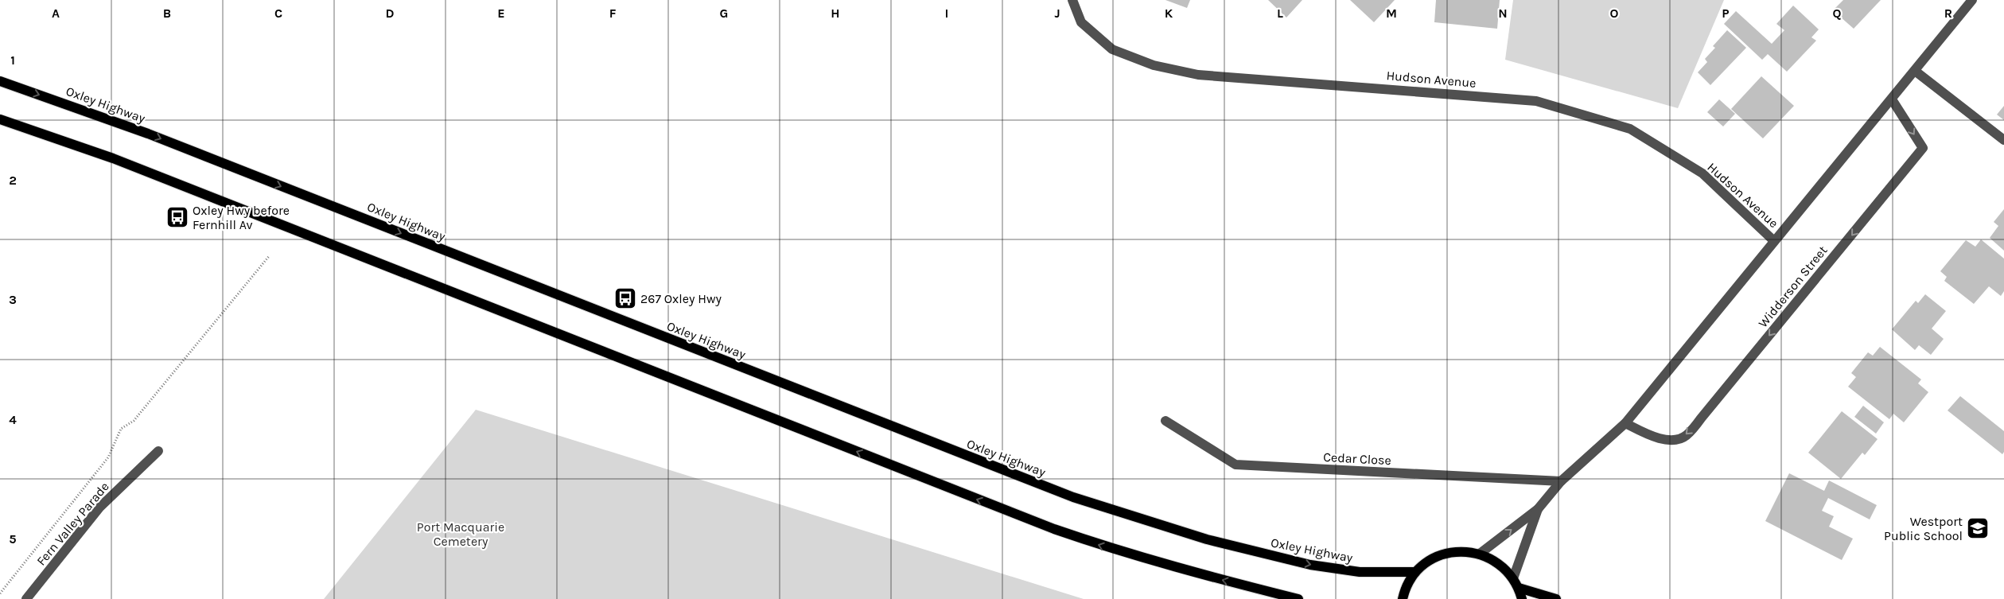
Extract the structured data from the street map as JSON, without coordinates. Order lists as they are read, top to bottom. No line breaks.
{"streets":{"main road":["Oxley Highway"],"street":["Hudson Avenue","Widderson Street","Cedar Close","Fern Valley Parade"]},"parks":["Port Macquarie Cemetery"],"places":{"bus stop":["Oxley Hwy before Fernhill Av","267 Oxley Hwy"],"school or university":["Westport Public School"]},"grid":{"columns":["A","B","C","D","E","F","G","H","I","J","K","L","M","N","O","P","Q","R"],"rows":["1","2","3","4","5"]}}
